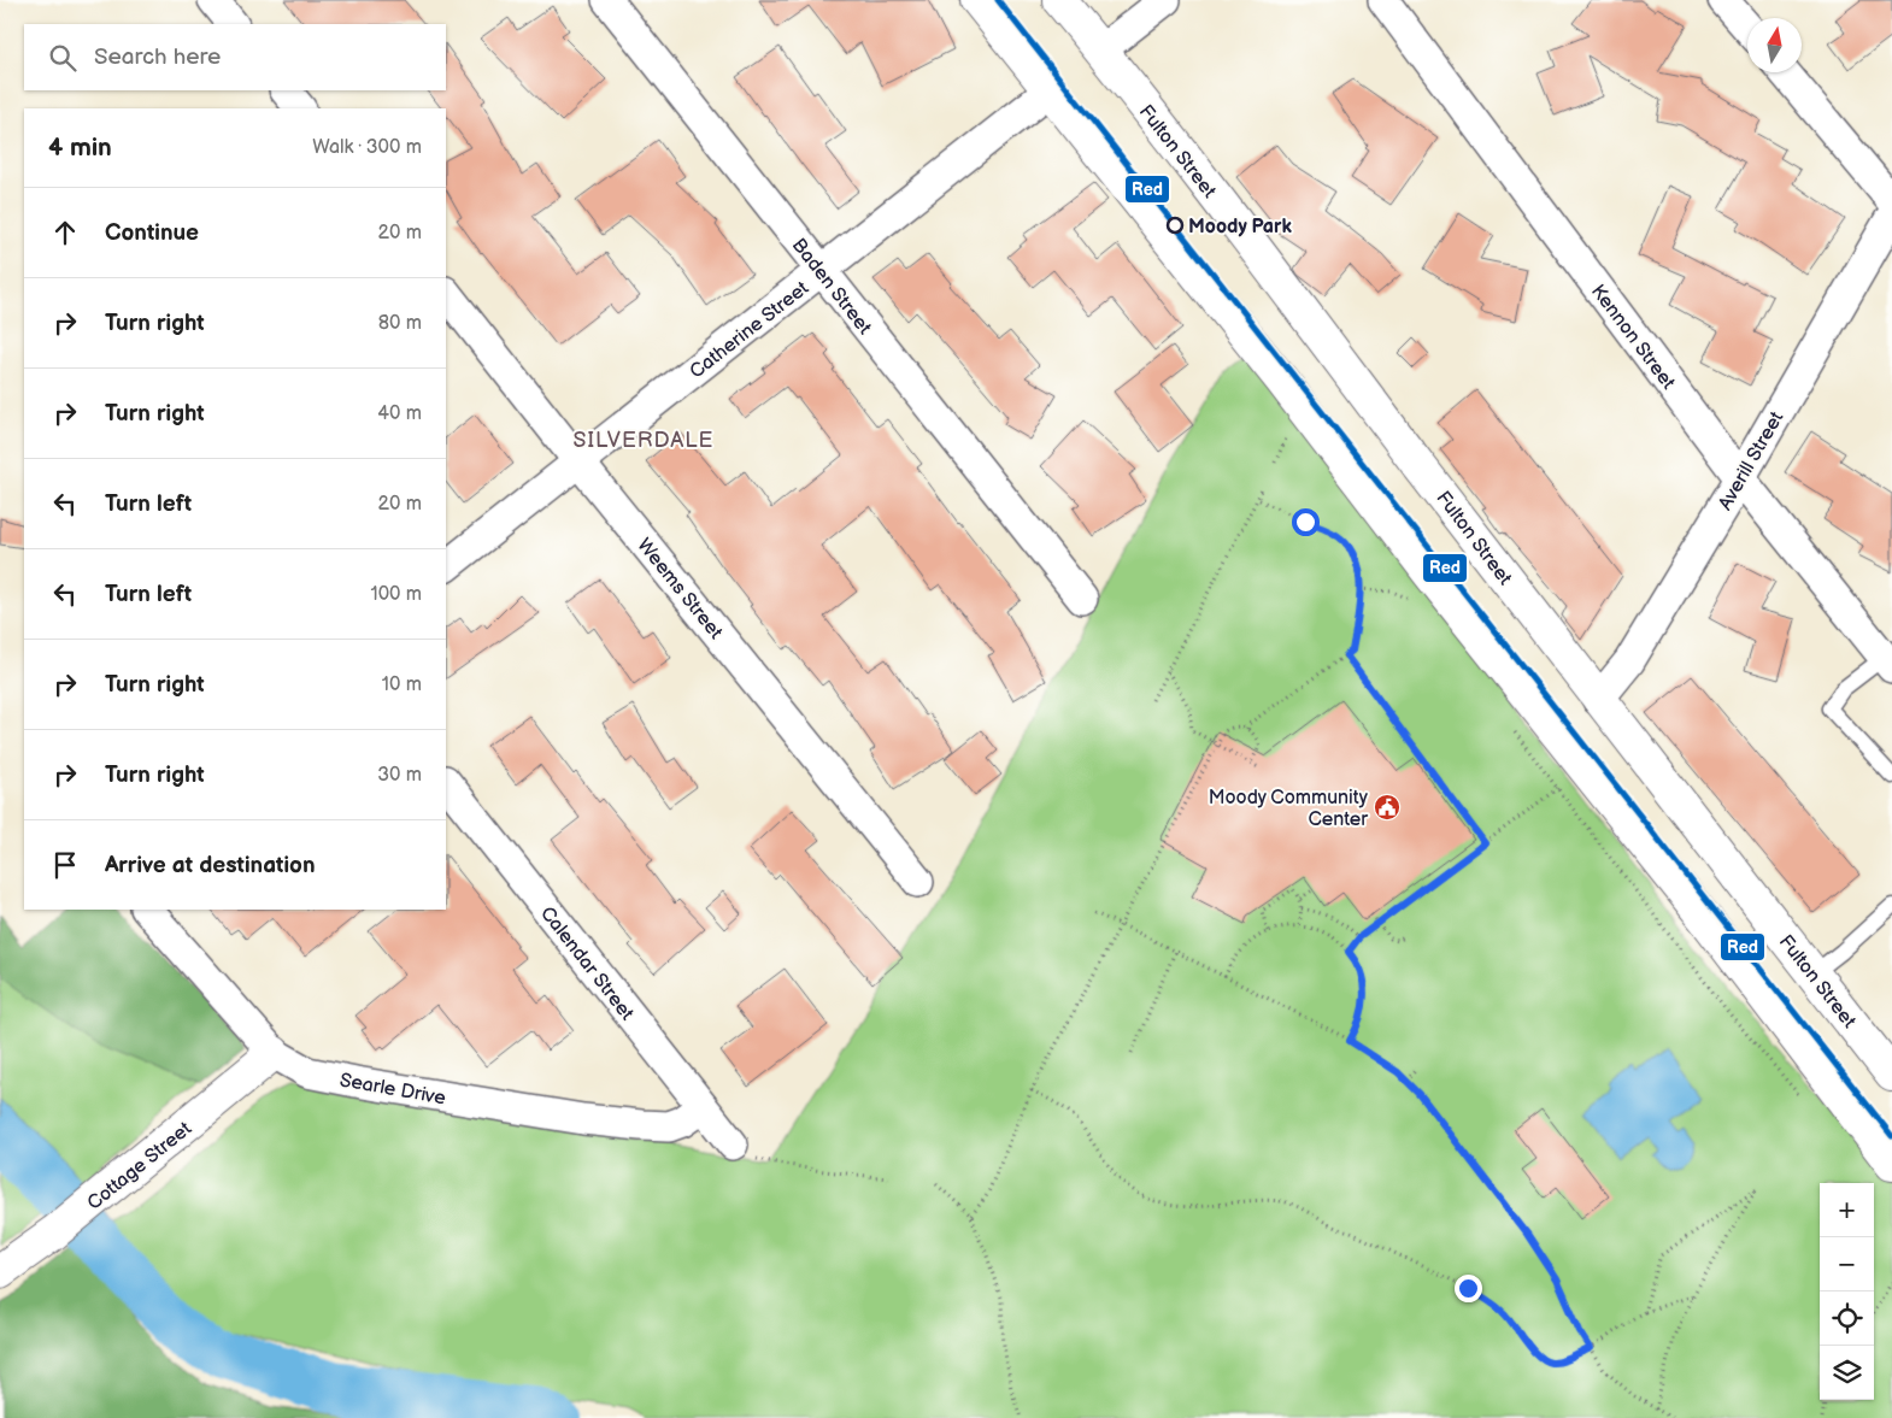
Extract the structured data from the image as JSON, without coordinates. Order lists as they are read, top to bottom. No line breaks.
{"streets":{"main road":["Fulton Street","Cottage Street"],"street":["Baden Street","Catherine Street","Kennon Street","Averill Street","Weems Street","Calendar Street","Searle Drive"]},"crossings":[["Fulton Street","Averill Street"],["Baden Street","Catherine Street"],["Catherine Street","Weems Street"],["Kennon Street","Averill Street"],["Calendar Street","Searle Drive"],["Searle Drive","Cottage Street"]],"districts":["SILVERDALE"],"places":{"other":["Moody Park"],"public building":["Moody Community Center"]},"lines":["transit line Red"],"north":"top","page":{"search":"Search here","heading":["4 min","Walk · 300 m"],"list":[["Continue","20 m"],["Turn right","80 m"],["Turn right","40 m"],["Turn left","20 m"],["Turn left","100 m"],["Turn right","10 m"],["Turn right","30 m"],"Arrive at destination"],"map_buttons":["+","−"]}}
